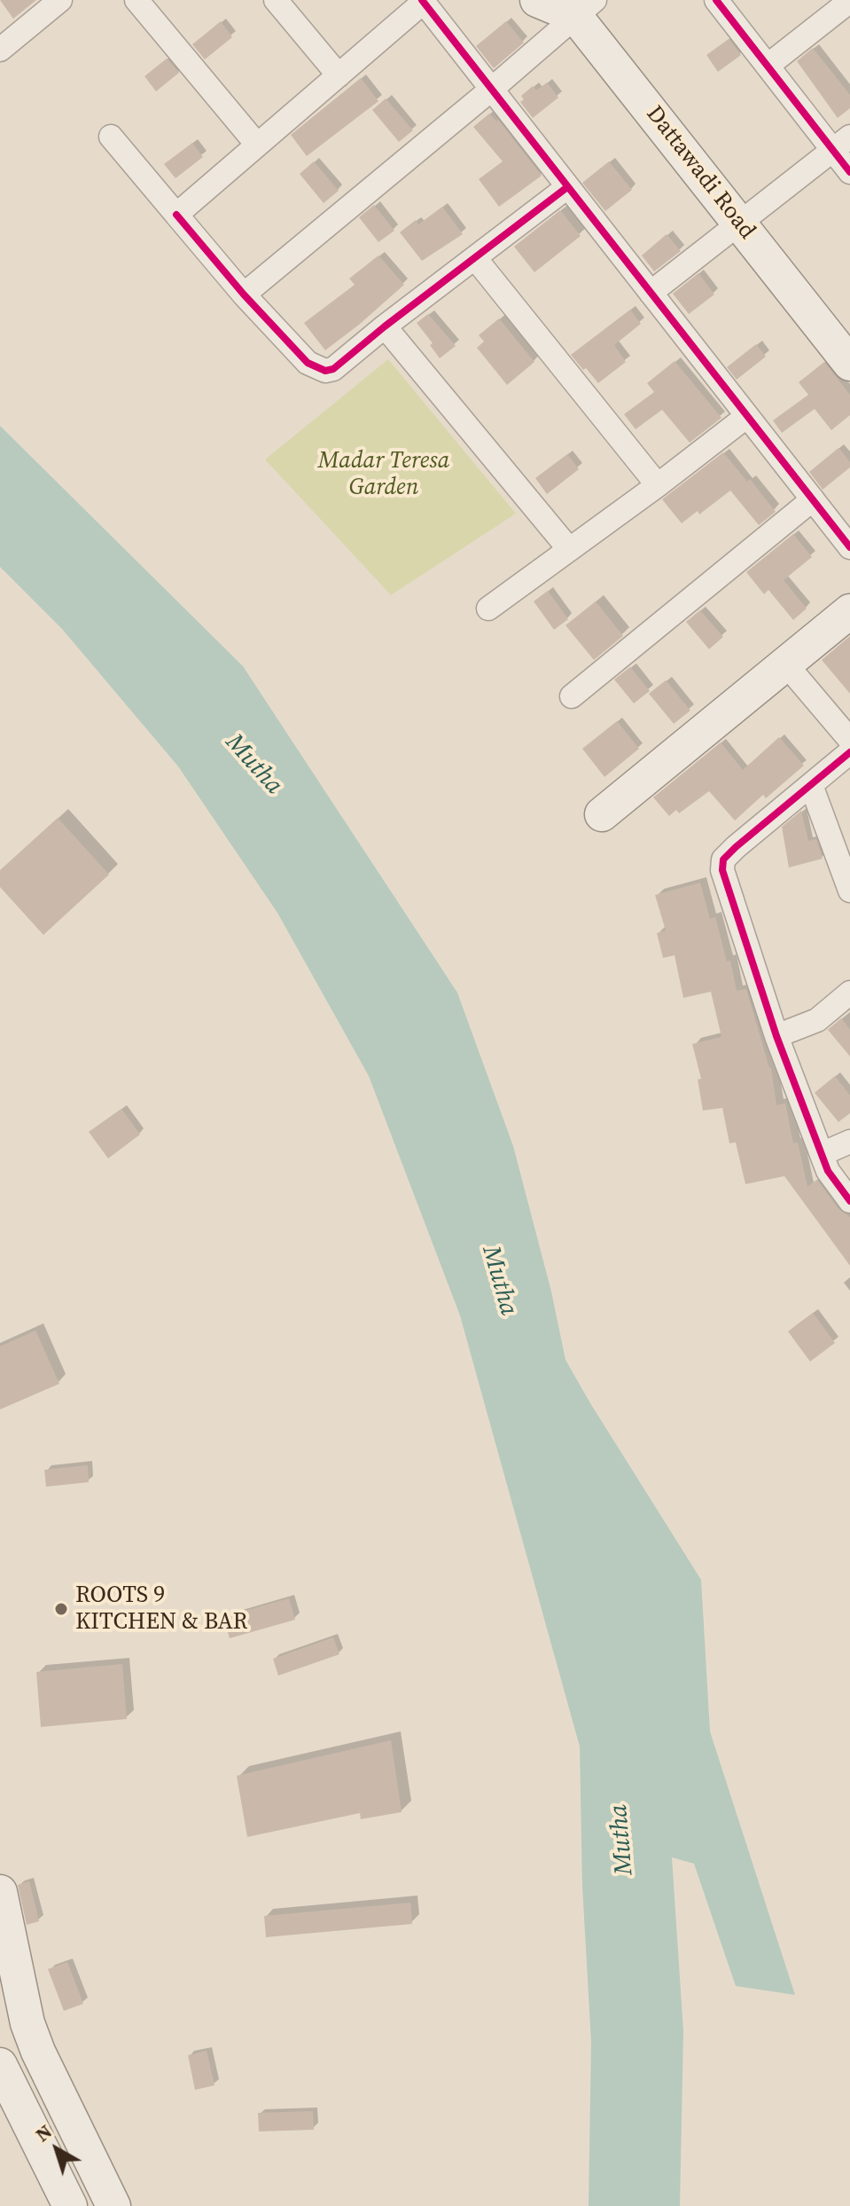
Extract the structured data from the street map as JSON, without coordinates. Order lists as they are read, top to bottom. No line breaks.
{"streets":{"street":["Dattawadi Road"]},"water":["Mutha"],"parks":["Madar Teresa Garden"],"places":["ROOTS 9 KITCHEN & BAR"],"north":"top left"}
